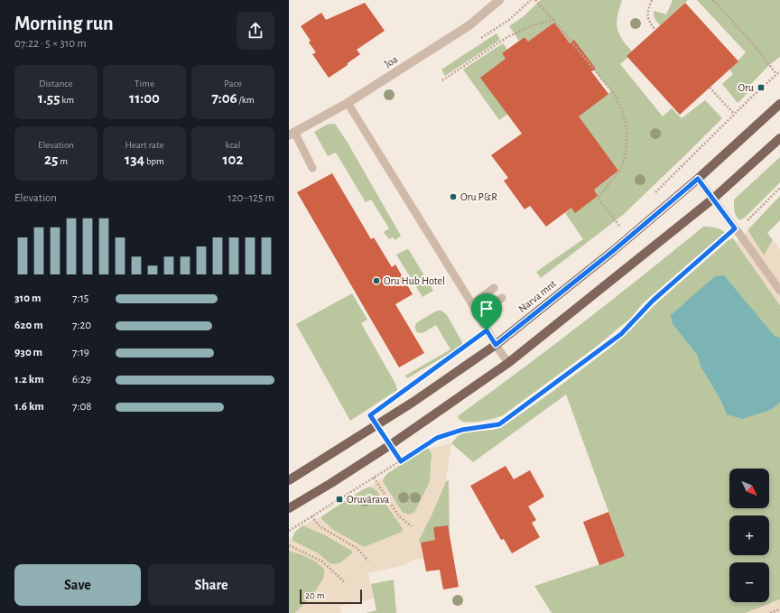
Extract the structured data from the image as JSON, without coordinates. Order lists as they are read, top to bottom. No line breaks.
{"streets":{"main road":["Narva mnt"],"street":["Joa"]},"places":{"transit":["Oru","Oruvärava"],"other":["Oru P&R","Oru Hub Hotel"]},"scale_bar":"20 m","north":"bottom right","page":{"heading":["Morning run","07:22 · 5 × 310 m"],"stats":[["Distance","1.55 km"],["Time","11:00"],["Pace","7:06 /km"],["Elevation","25 m"],["Heart rate","134 bpm"],["kcal","102"]],"chart":["Elevation","120–125 m"],"list":[{"name":"310 m","note":"7:15"},{"name":"620 m","note":"7:20"},{"name":"930 m","note":"7:19"},{"name":"1.2 km","note":"6:29"},{"name":"1.6 km","note":"7:08"}],"map_buttons":["+","−"],"buttons":["Save","Share"],"scale":"20 m"}}
